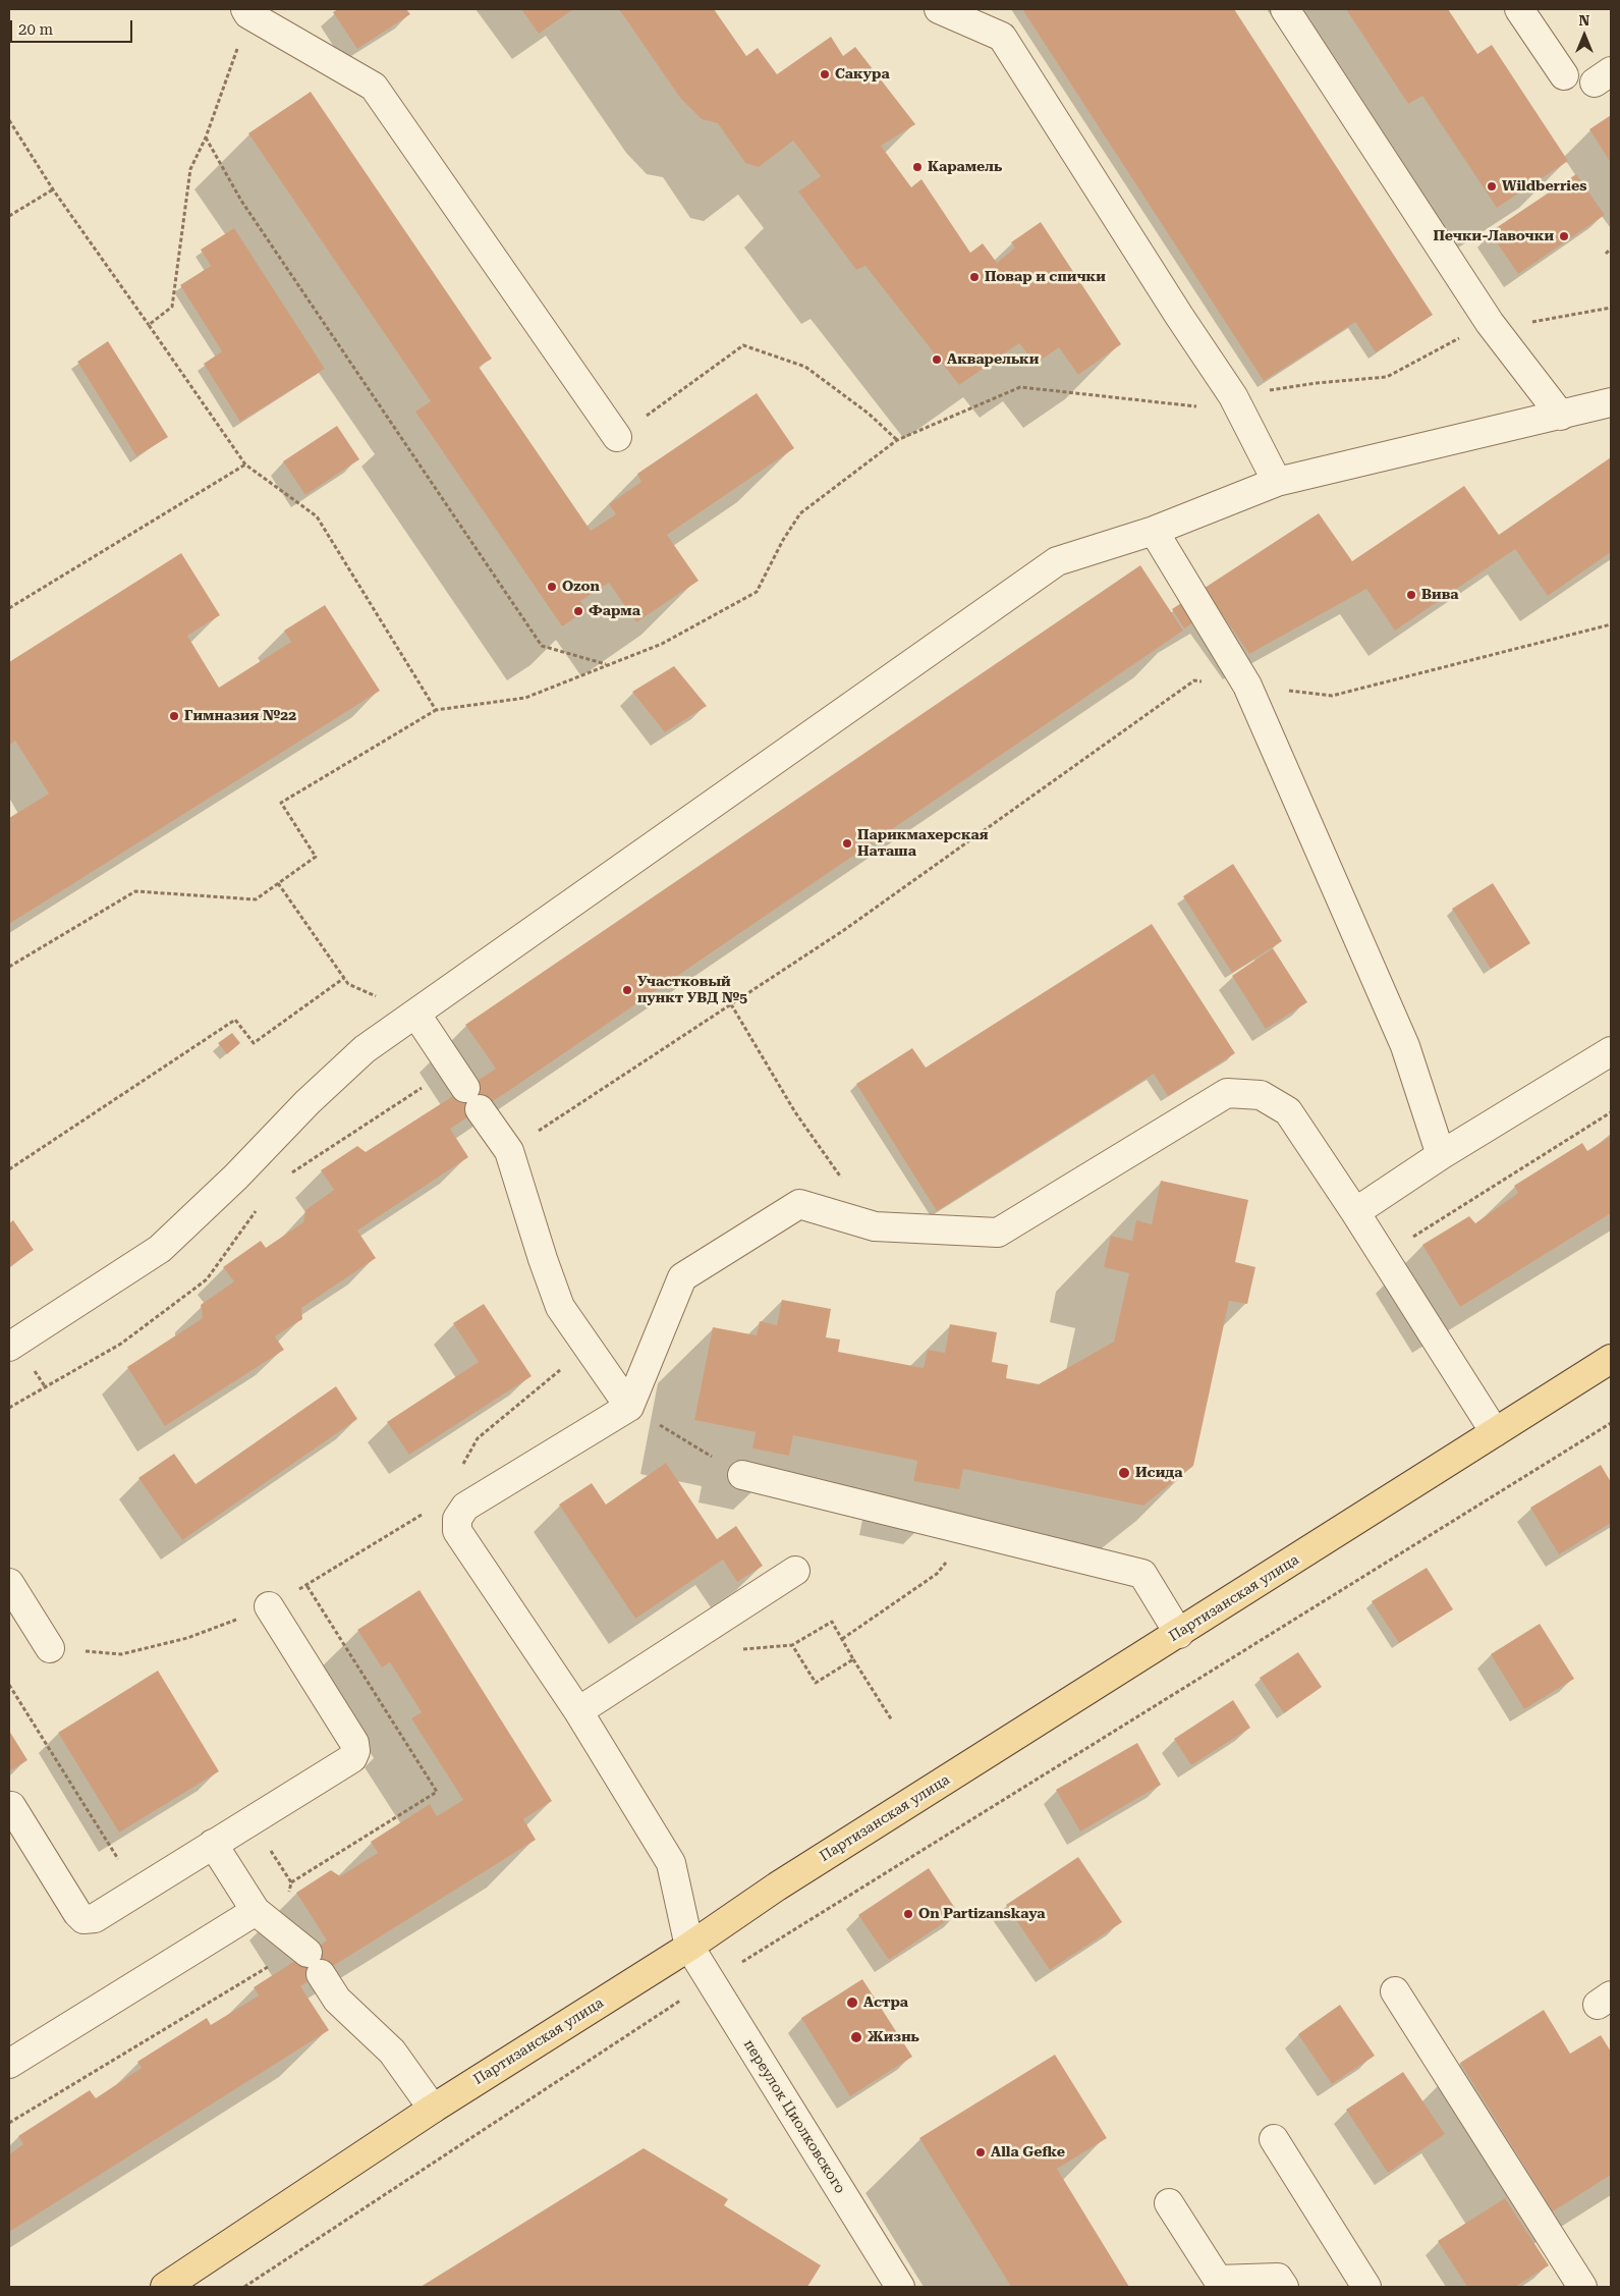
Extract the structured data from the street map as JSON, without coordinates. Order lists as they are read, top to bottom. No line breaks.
{"streets":{"main road":["Партизанская улица"],"street":["переулок Циолковского"]},"crossings":[["Партизанская улица","переулок Циолковского"]],"places":["Сакура","Карамель","Wildberries","Печки-Лавочки","Повар и спички","Акварельки","Ozon","Вива","Фарма","Гимназия №22","Парикмахерская Наташа","Участковый пункт УВД №5","Исида","On Partizanskaya","Астра","Жизнь","Alla Gefke"],"scale_bar":"20 m","north":"top"}
